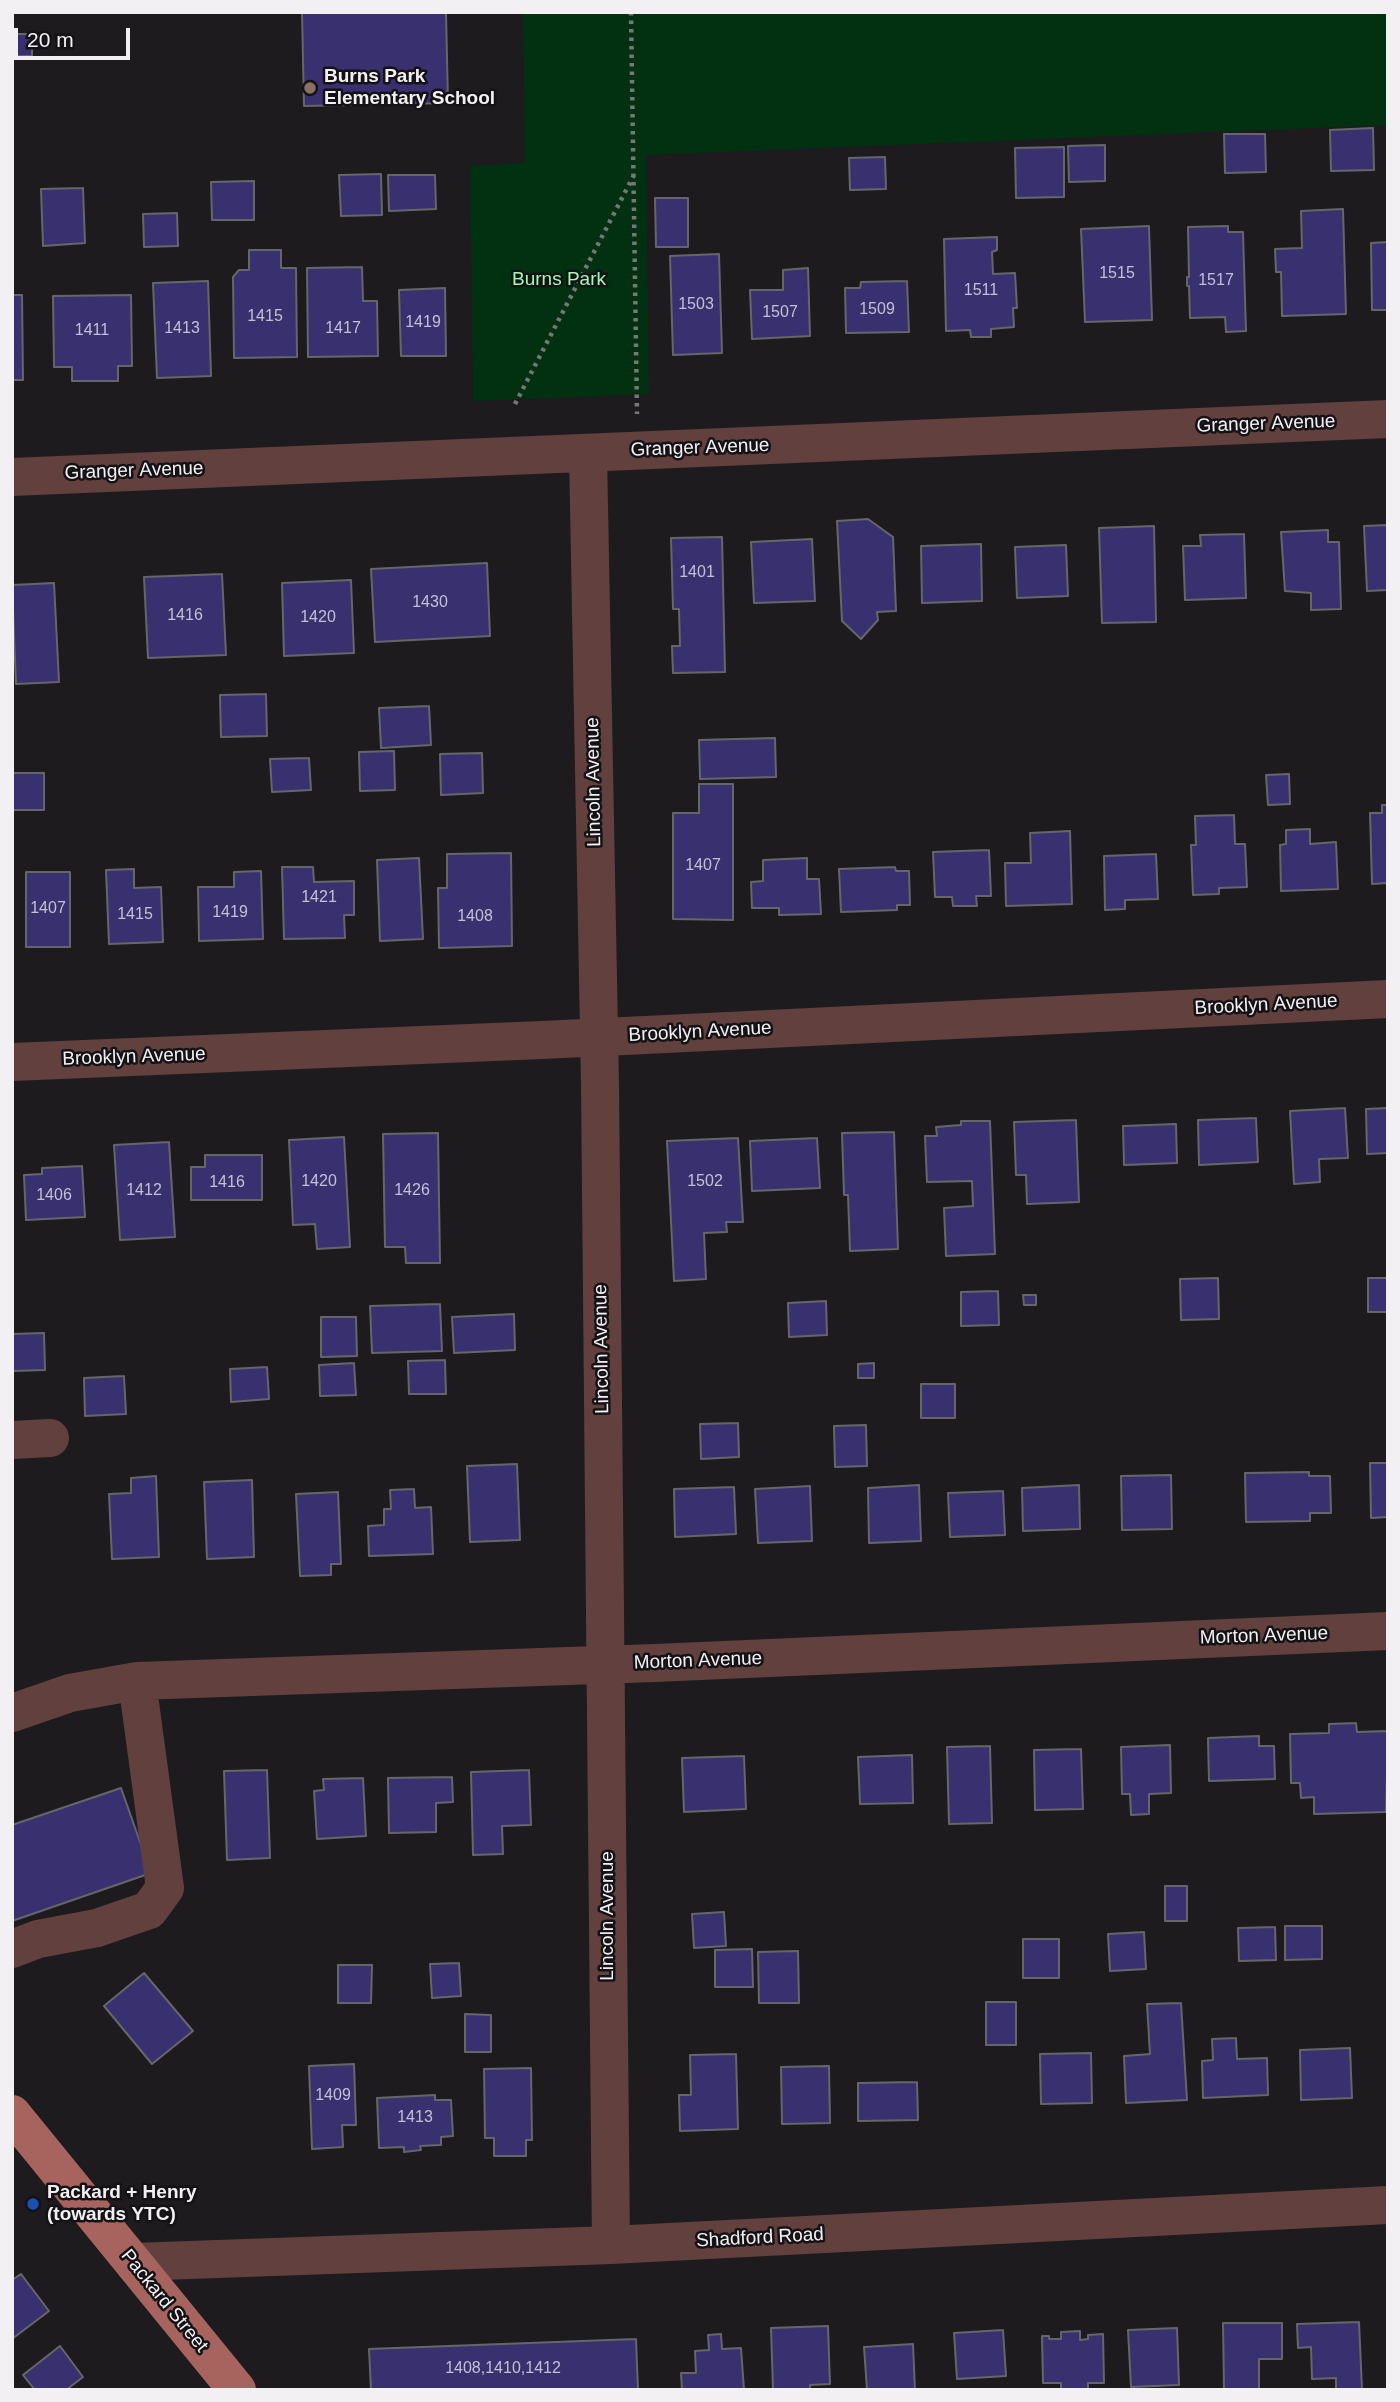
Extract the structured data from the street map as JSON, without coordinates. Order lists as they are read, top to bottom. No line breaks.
{"streets":{"main road":["Packard Street"],"street":["Granger Avenue","Lincoln Avenue","Brooklyn Avenue","Morton Avenue","Shadford Road"]},"crossings":[["Granger Avenue","Lincoln Avenue"],["Lincoln Avenue","Brooklyn Avenue"],["Lincoln Avenue","Morton Avenue"],["Lincoln Avenue","Shadford Road"],["Shadford Road","Packard Street"]],"parks":["Burns Park"],"places":["Burns Park Elementary School","Packard + Henry (towards YTC)"],"house_numbers":["1515","1517","1511","1503","1509","1507","1415","1419","1413","1417","1411","1401","1430","1416","1420","1407","1421","1407","1419","1415","1408","1420","1502","1416","1412","1426","1406","1409","1413","1408,1410,1412"],"scale_bar":"20 m"}
